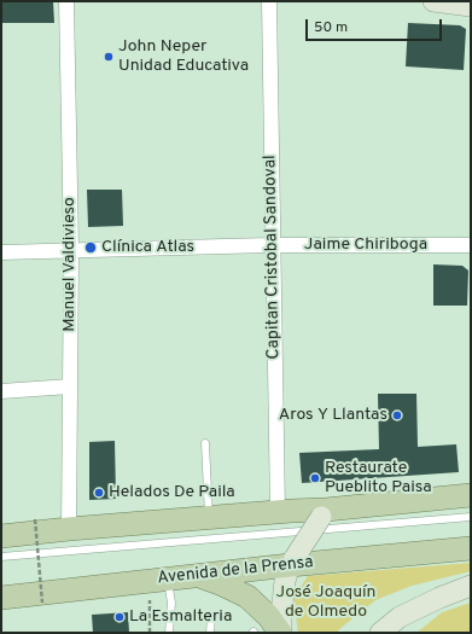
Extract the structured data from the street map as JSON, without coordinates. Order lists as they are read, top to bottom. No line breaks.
{"streets":{"main road":["Avenida de la Prensa"],"street":["Jaime Chiriboga","Capitan Cristobal Sandoval","Manuel Valdivieso"]},"crossings":[["Jaime Chiriboga","Capitan Cristobal Sandoval"],["Jaime Chiriboga","Manuel Valdivieso"]],"parks":["José Joaquín de Olmedo"],"places":["John Neper Unidad Educativa","Clínica Atlas","Aros Y Llantas","Restaurate Pueblito Paisa","Helados De Paila","La Esmalteria"],"scale_bar":"50 m"}
